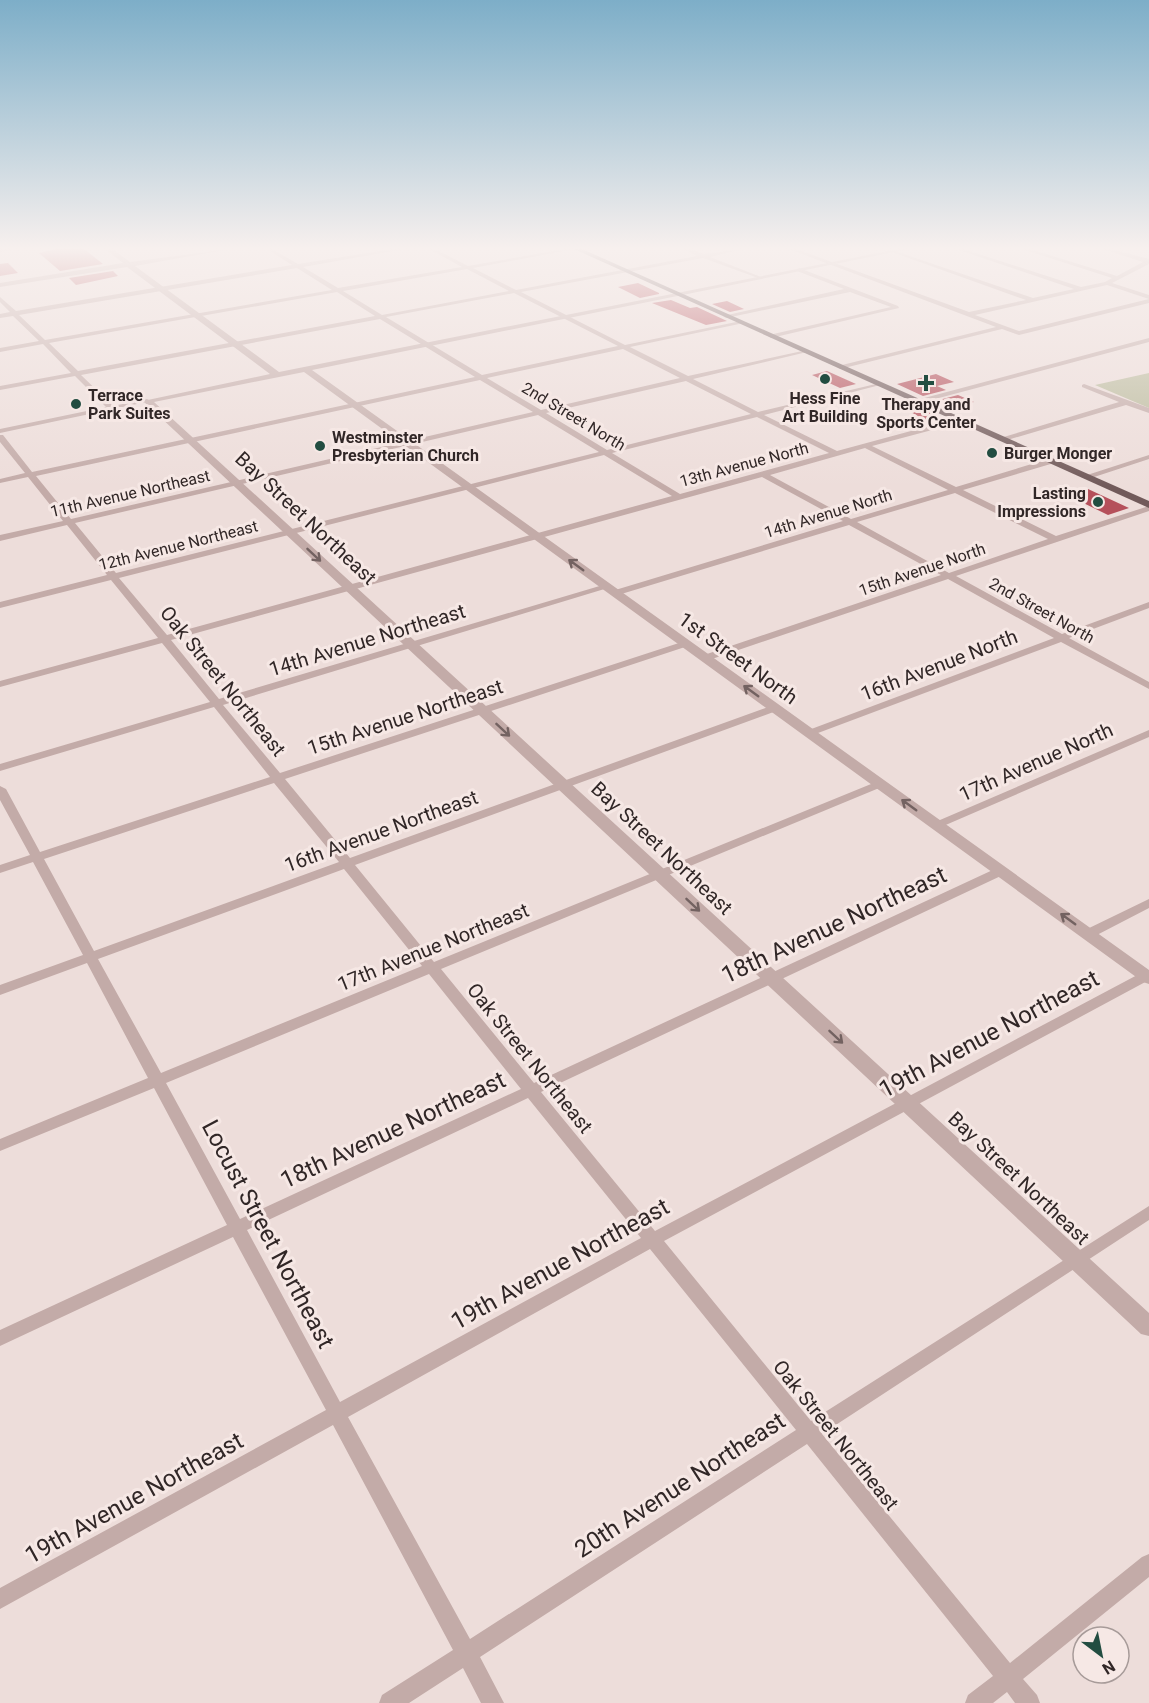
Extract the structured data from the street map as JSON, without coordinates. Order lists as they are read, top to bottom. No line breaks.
{"streets":{"street":["2nd Street North","13th Avenue North","11th Avenue Northeast","14th Avenue North","Bay Street Northeast","12th Avenue Northeast","15th Avenue North","14th Avenue Northeast","1st Street North","16th Avenue North","Oak Street Northeast","15th Avenue Northeast","17th Avenue North","16th Avenue Northeast","18th Avenue Northeast","17th Avenue Northeast","19th Avenue Northeast","Locust Street Northeast","20th Avenue Northeast"]},"crossings":[["2nd Street North","13th Avenue North"],["2nd Street North","11th Avenue Northeast"],["2nd Street North","14th Avenue North"],["2nd Street North","12th Avenue Northeast"],["2nd Street North","15th Avenue North"],["2nd Street North","16th Avenue North"],["13th Avenue North","Bay Street Northeast"],["13th Avenue North","1st Street North"],["13th Avenue North","Oak Street Northeast"],["11th Avenue Northeast","Bay Street Northeast"],["11th Avenue Northeast","1st Street North"],["11th Avenue Northeast","Oak Street Northeast"],["14th Avenue North","14th Avenue Northeast"],["14th Avenue North","1st Street North"],["Bay Street Northeast","12th Avenue Northeast"],["Bay Street Northeast","14th Avenue Northeast"],["Bay Street Northeast","15th Avenue Northeast"],["Bay Street Northeast","16th Avenue Northeast"],["Bay Street Northeast","18th Avenue Northeast"],["Bay Street Northeast","17th Avenue Northeast"],["Bay Street Northeast","19th Avenue Northeast"],["Bay Street Northeast","20th Avenue Northeast"],["12th Avenue Northeast","1st Street North"],["12th Avenue Northeast","Oak Street Northeast"],["15th Avenue North","1st Street North"],["14th Avenue Northeast","1st Street North"],["14th Avenue Northeast","Oak Street Northeast"],["1st Street North","16th Avenue North"],["1st Street North","15th Avenue Northeast"],["1st Street North","17th Avenue North"],["1st Street North","16th Avenue Northeast"],["1st Street North","18th Avenue Northeast"],["1st Street North","17th Avenue Northeast"],["1st Street North","19th Avenue Northeast"],["Oak Street Northeast","15th Avenue Northeast"],["Oak Street Northeast","16th Avenue Northeast"],["Oak Street Northeast","18th Avenue Northeast"],["Oak Street Northeast","17th Avenue Northeast"],["Oak Street Northeast","19th Avenue Northeast"],["Oak Street Northeast","20th Avenue Northeast"],["15th Avenue Northeast","Locust Street Northeast"],["16th Avenue Northeast","Locust Street Northeast"],["18th Avenue Northeast","Locust Street Northeast"],["17th Avenue Northeast","Locust Street Northeast"],["19th Avenue Northeast","Locust Street Northeast"],["Locust Street Northeast","20th Avenue Northeast"]],"one_way":["Bay Street Northeast"],"places":{"other":["Hess Fine Art Building","Terrace Park Suites","Westminster Presbyterian Church","Burger Monger","Lasting Impressions"],"health":["Therapy and Sports Center"]},"north":"bottom right"}
